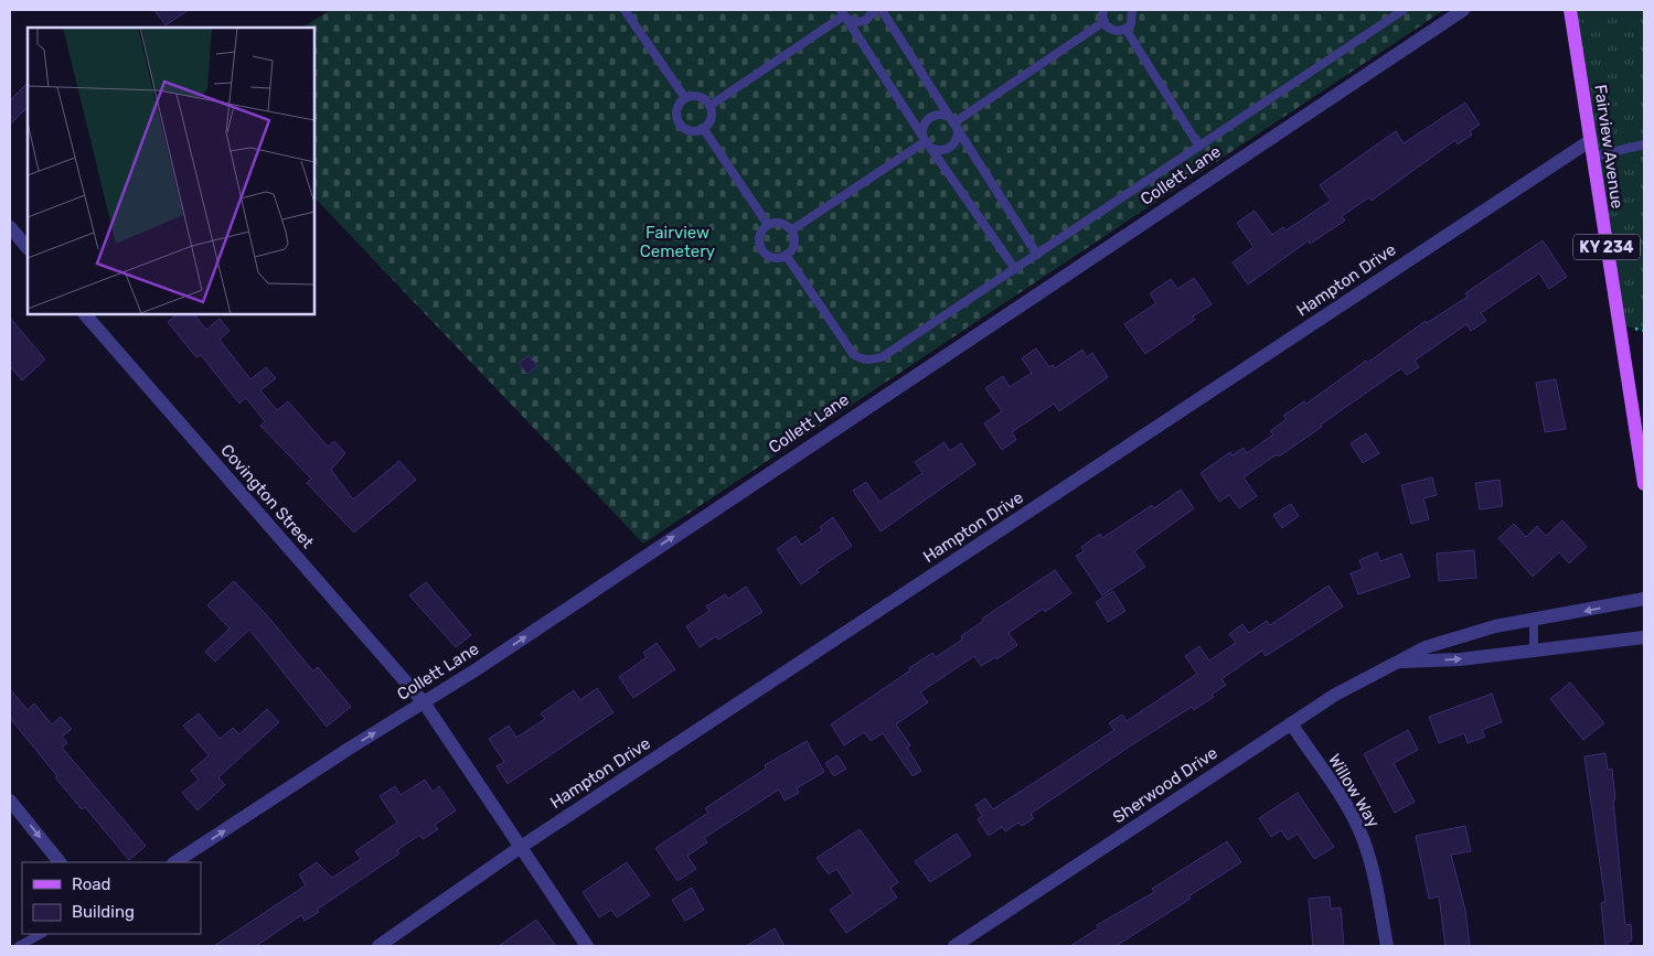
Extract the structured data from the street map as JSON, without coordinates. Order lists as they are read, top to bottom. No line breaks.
{"streets":{"main road":["Fairview Avenue","KY 234"],"street":["Collett Lane","Hampton Drive","Covington Street","Sherwood Drive","Willow Way"]},"crossings":[["Fairview Avenue","Hampton Drive"],["Collett Lane","Covington Street"],["Hampton Drive","Covington Street"],["Sherwood Drive","Willow Way"]],"one_way":["Collett Lane"],"parks":["Fairview Cemetery"],"legend":["Road","Building"]}
